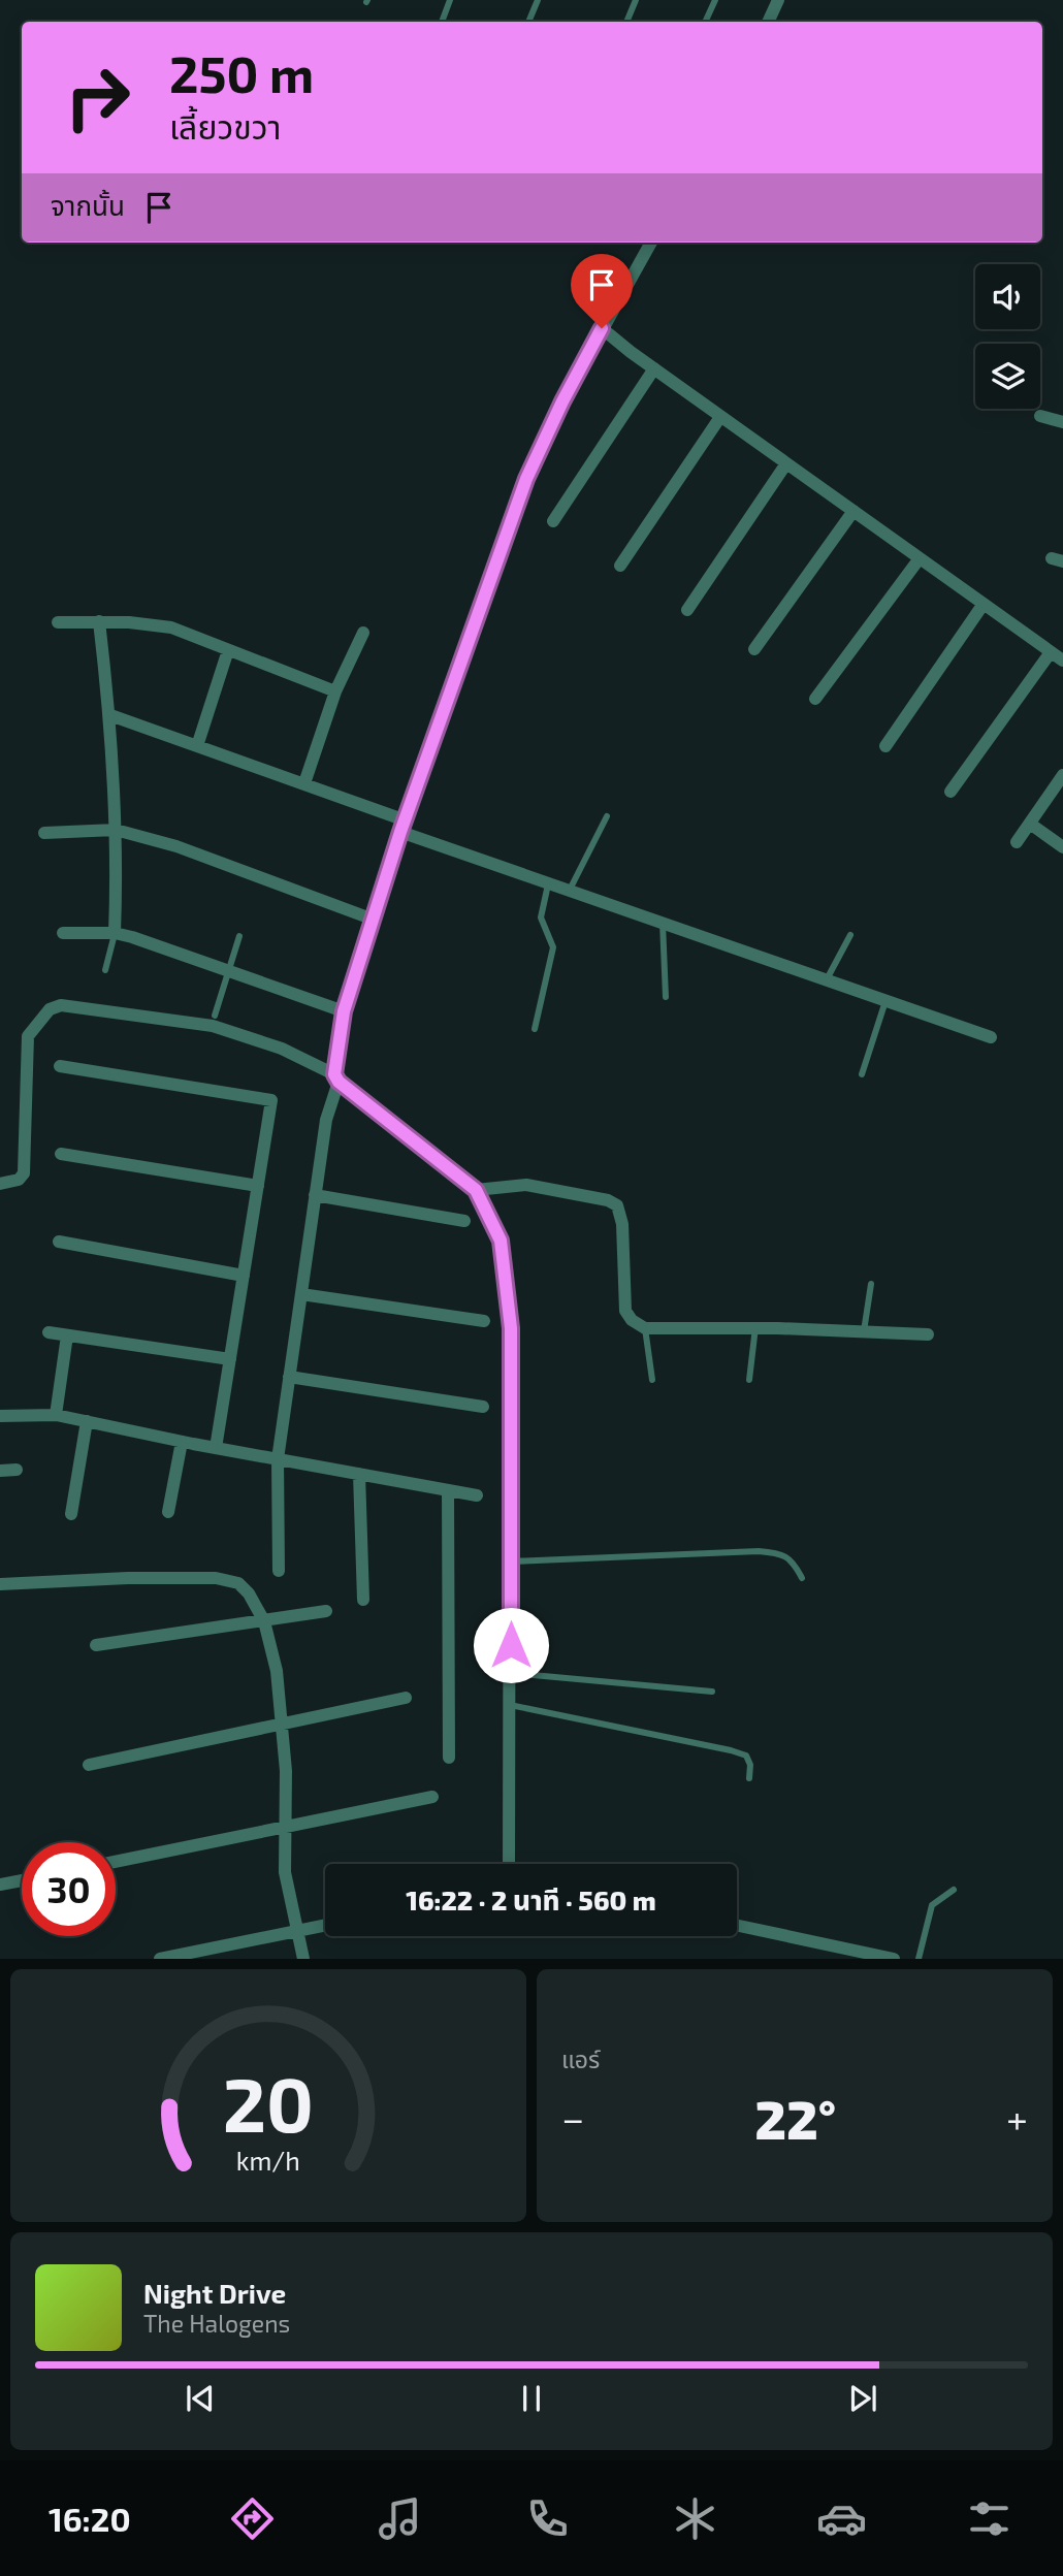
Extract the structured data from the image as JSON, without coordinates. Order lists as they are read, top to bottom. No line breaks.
{"page":{"turn":["250 m","เลี้ยวขวา"],"then":"จากนั้น","limit":"30","trip":"16:22 · 2 นาที · 560 m","tile":"แอร์","heat":["−","22°","+"],"song":["Night Drive","The Halogens"],"tabs":"16:20","gauge":["20","km/h"]}}
